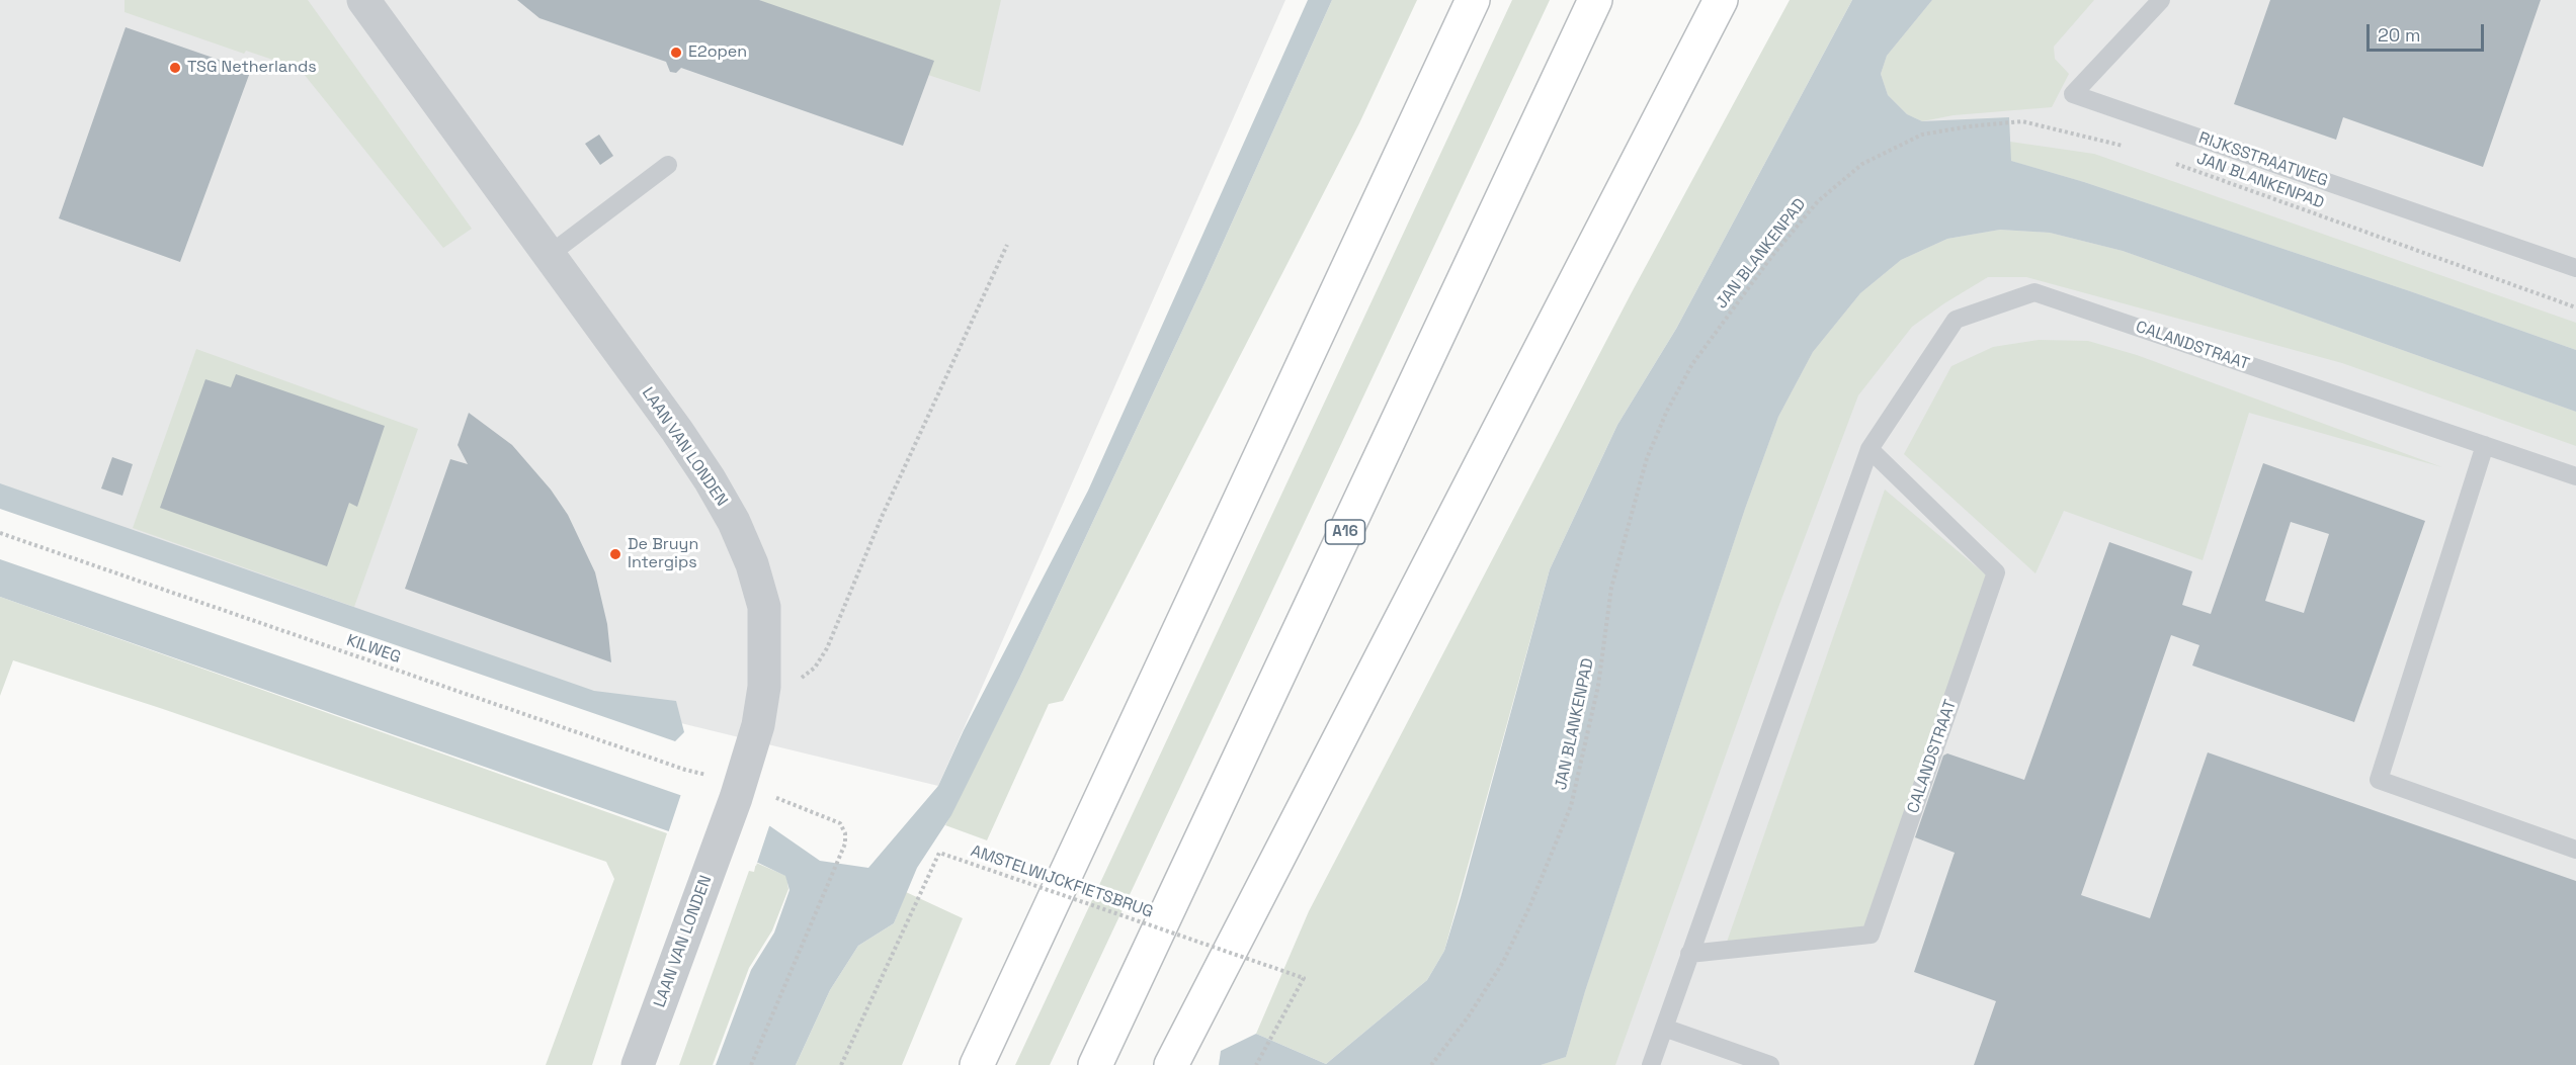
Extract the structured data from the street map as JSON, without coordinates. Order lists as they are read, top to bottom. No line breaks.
{"streets":{"highway":["A16"],"street":["LAAN VAN LONDEN"],"lane":["RIJKSSTRAATWEG","CALANDSTRAAT"],"path":["JAN BLANKENPAD","KILWEG","AMSTELWIJCKFIETSBRUG"]},"crossings":[["LAAN VAN LONDEN","KILWEG"]],"places":["E2open","TSG Netherlands","De Bruyn Intergips"],"scale_bar":"20 m"}
